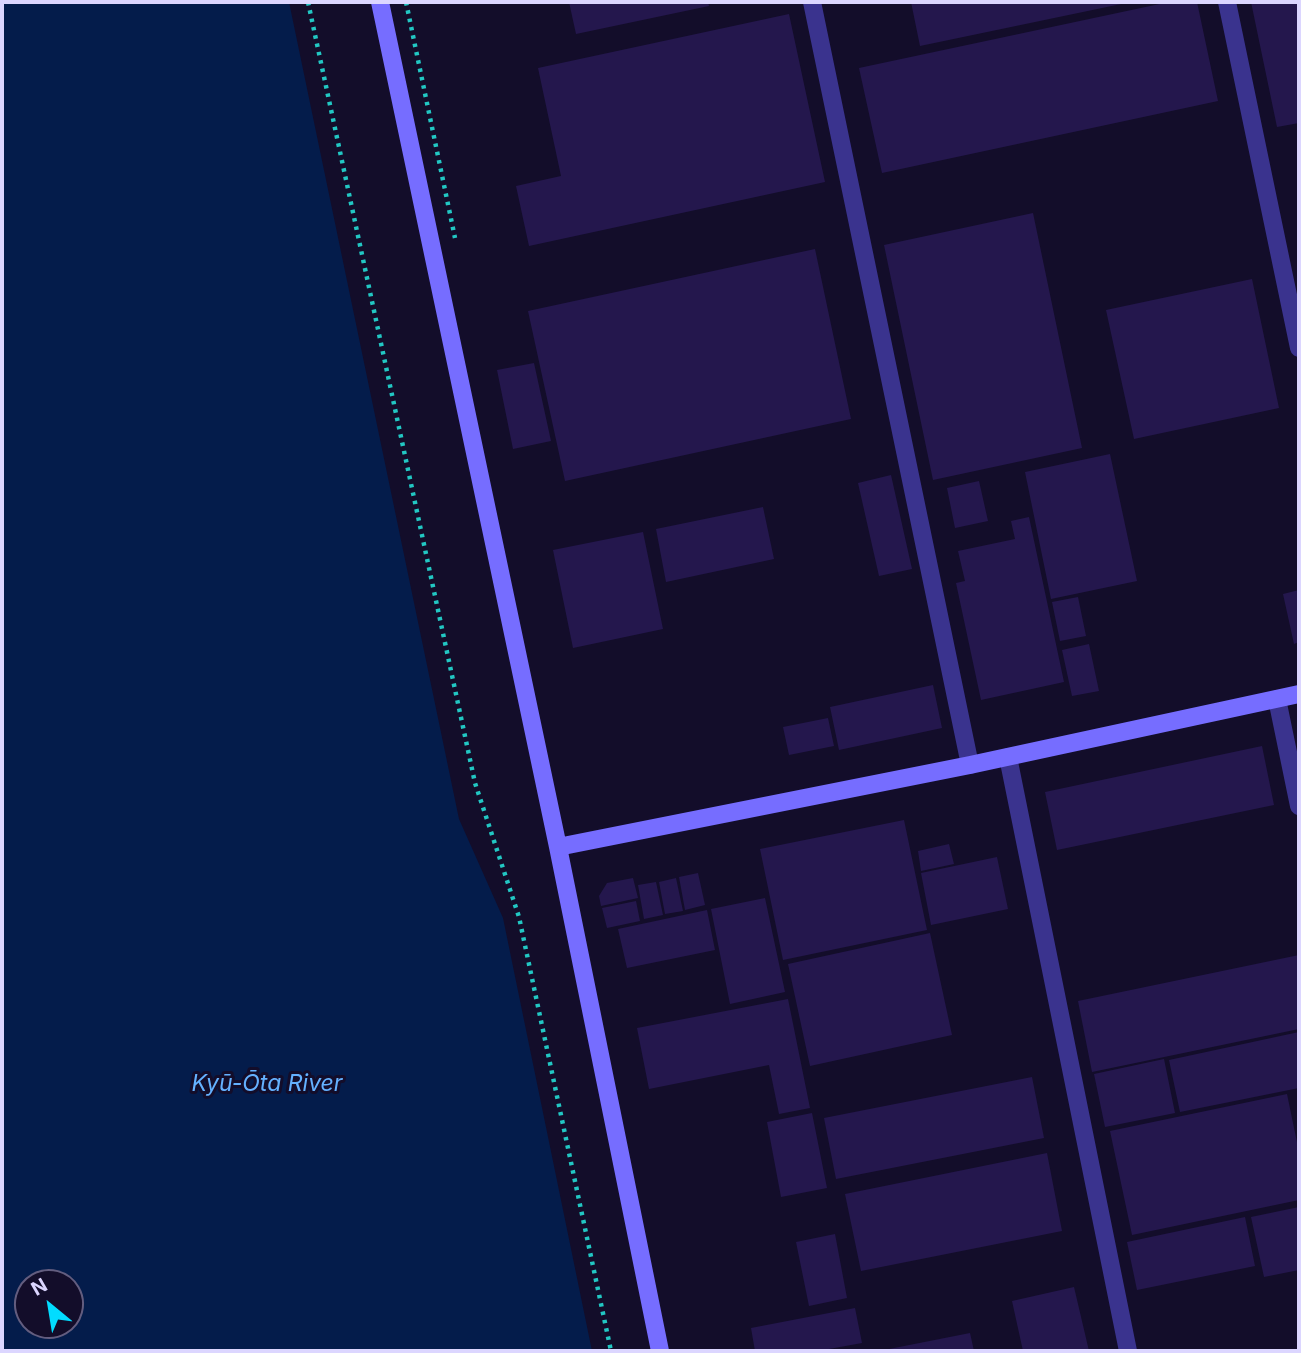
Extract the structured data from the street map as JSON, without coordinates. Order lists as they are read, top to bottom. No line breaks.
{"water":["Kyū-Ōta River"],"north":"top left"}
